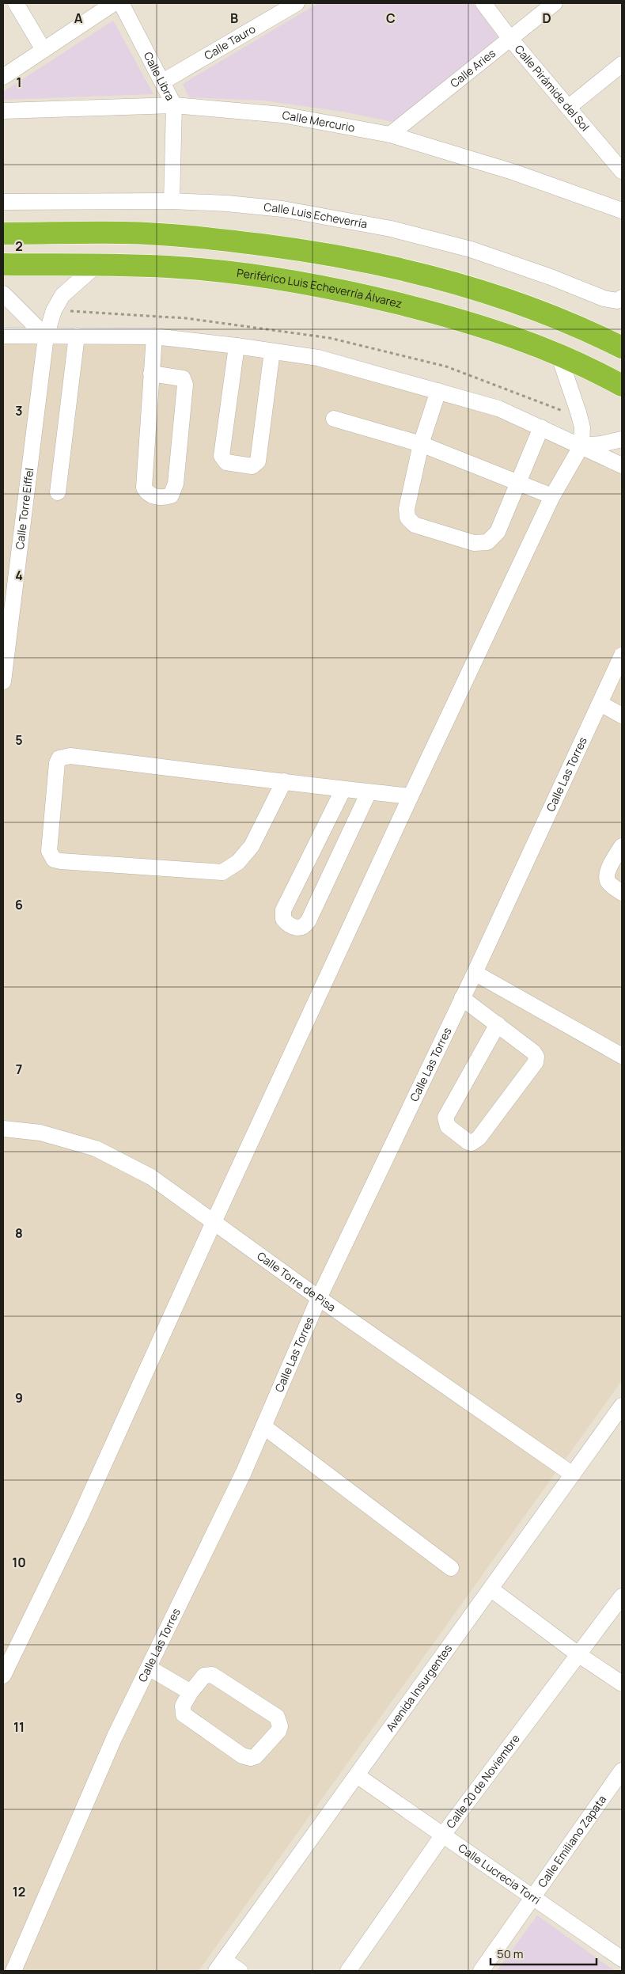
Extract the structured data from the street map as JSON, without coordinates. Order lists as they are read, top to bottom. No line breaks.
{"streets":{"highway":["Periférico Luis Echeverría Álvarez"],"street":["Calle Tauro","Calle Aries","Calle Libra","Calle Pirámide del Sol","Calle Mercurio","Calle Luis Echeverría","Calle Torre Eiffel","Calle Las Torres","Calle Torre de Pisa","Avenida Insurgentes","Calle 20 de Noviembre","Calle Emiliano Zapata","Calle Lucrecia Torri"]},"crossings":[["Calle Tauro","Calle Libra"],["Calle Aries","Calle Pirámide del Sol"],["Calle Aries","Calle Mercurio"],["Calle Libra","Calle Mercurio"],["Calle Libra","Calle Luis Echeverría"],["Periférico Luis Echeverría Álvarez","Calle Torre Eiffel"],["Calle Las Torres","Calle Torre de Pisa"],["Calle Torre de Pisa","Avenida Insurgentes"],["Avenida Insurgentes","Calle Lucrecia Torri"],["Calle 20 de Noviembre","Calle Lucrecia Torri"],["Calle Emiliano Zapata","Calle Lucrecia Torri"]],"scale_bar":"50 m","grid":{"columns":["A","B","C","D"],"rows":["1","2","3","4","5","6","7","8","9","10","11","12"]}}
